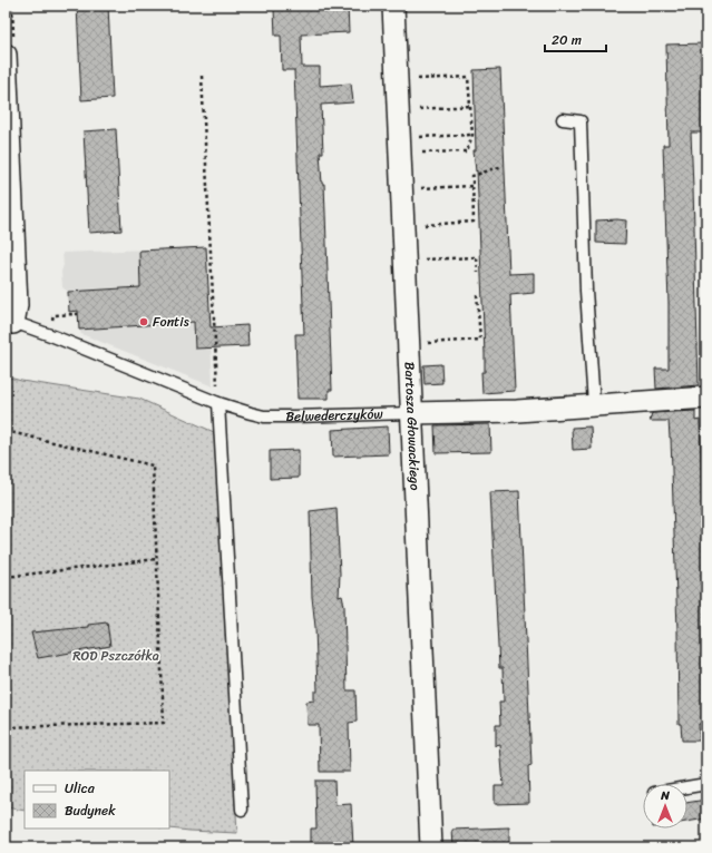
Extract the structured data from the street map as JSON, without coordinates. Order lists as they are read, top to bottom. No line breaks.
{"streets":{"street":["Belwederczyków","Bartosza Głowackiego"]},"crossings":[["Belwederczyków","Bartosza Głowackiego"]],"parks":["ROD Pszczółka"],"places":["Fontis"],"legend":["Ulica","Budynek"],"scale_bar":"20 m","north":"top"}
